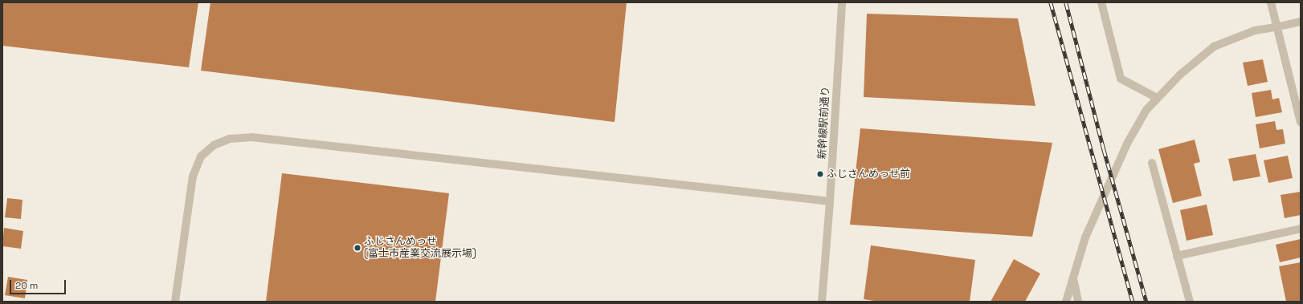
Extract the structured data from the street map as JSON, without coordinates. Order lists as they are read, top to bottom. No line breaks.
{"streets":{"street":["新幹線駅前通り"]},"places":["ふじさんめっせ前","ふじさんめっせ (富士市産業交流展示場)"],"scale_bar":"20 m"}
